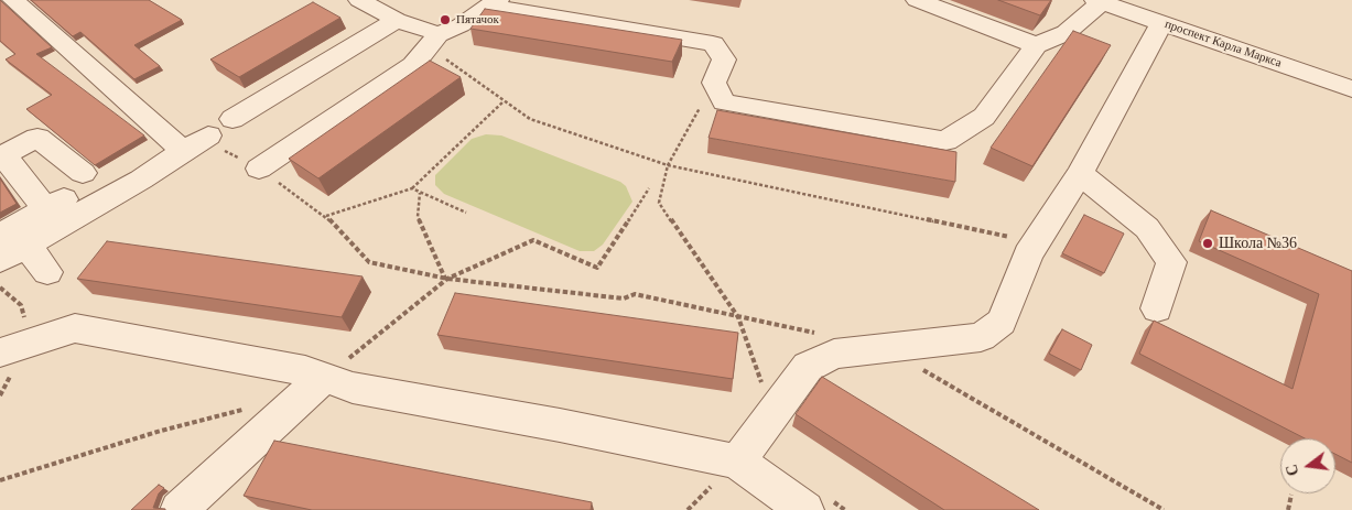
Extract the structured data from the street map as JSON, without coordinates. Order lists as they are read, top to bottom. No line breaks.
{"streets":{"street":["проспект Карла Маркса"]},"places":["Пятачок","Школа №36"],"north":"left"}
